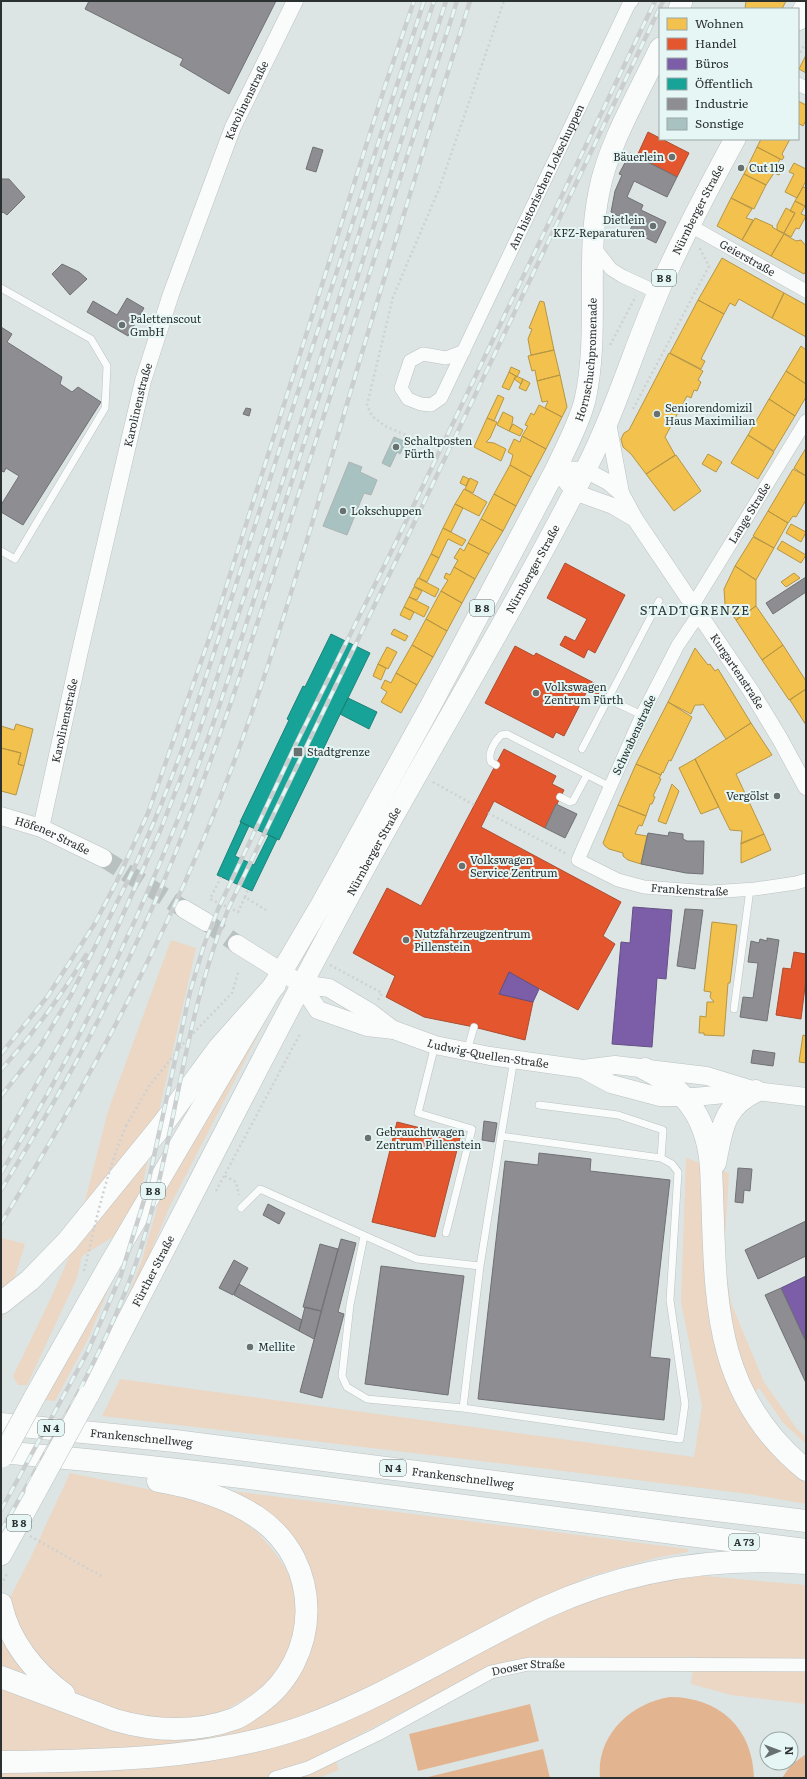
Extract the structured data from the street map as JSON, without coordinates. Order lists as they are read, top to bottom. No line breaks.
{"streets":{"highway":["N 4","Frankenschnellweg","A 73"],"main road":["Nürnberger Straße","B 8","Hornschuchpromenade","Höfener Straße","Ludwig-Quellen-Straße","Fürther Straße"],"street":["Karolinenstraße","Am historischen Lokschuppen","Geierstraße","Lange Straße","Kurgartenstraße","Schwabenstraße","Frankenstraße","Dooser Straße"]},"crossings":[["Karolinenstraße","Höfener Straße"],["Nürnberger Straße","Geierstraße"],["Nürnberger Straße","B 8"],["Nürnberger Straße","Hornschuchpromenade"],["Nürnberger Straße","Kurgartenstraße"],["Nürnberger Straße","Ludwig-Quellen-Straße"],["Nürnberger Straße","Fürther Straße"],["Hornschuchpromenade","Kurgartenstraße"],["Lange Straße","Kurgartenstraße"],["Lange Straße","Schwabenstraße"],["Kurgartenstraße","Schwabenstraße"],["Schwabenstraße","Frankenstraße"],["Ludwig-Quellen-Straße","Fürther Straße"]],"districts":["STADTGRENZE"],"places":{"other":["Bäuerlein","Cut 119","Dietlein KFZ-Reparaturen","Palettenscout GmbH","Seniorendomizil Haus Maximilian","Schaltposten Fürth","Lokschuppen","Volkswagen Zentrum Fürth","Vergölst","Volkswagen Service Zentrum","Nutzfahrzeugzentrum Pillenstein","Gebrauchtwagen Zentrum Pillenstein","Mellite"],"transit":["Stadtgrenze"]},"legend":["Wohnen","Handel","Büros","Öffentlich","Industrie","Sonstige"],"north":"right"}
